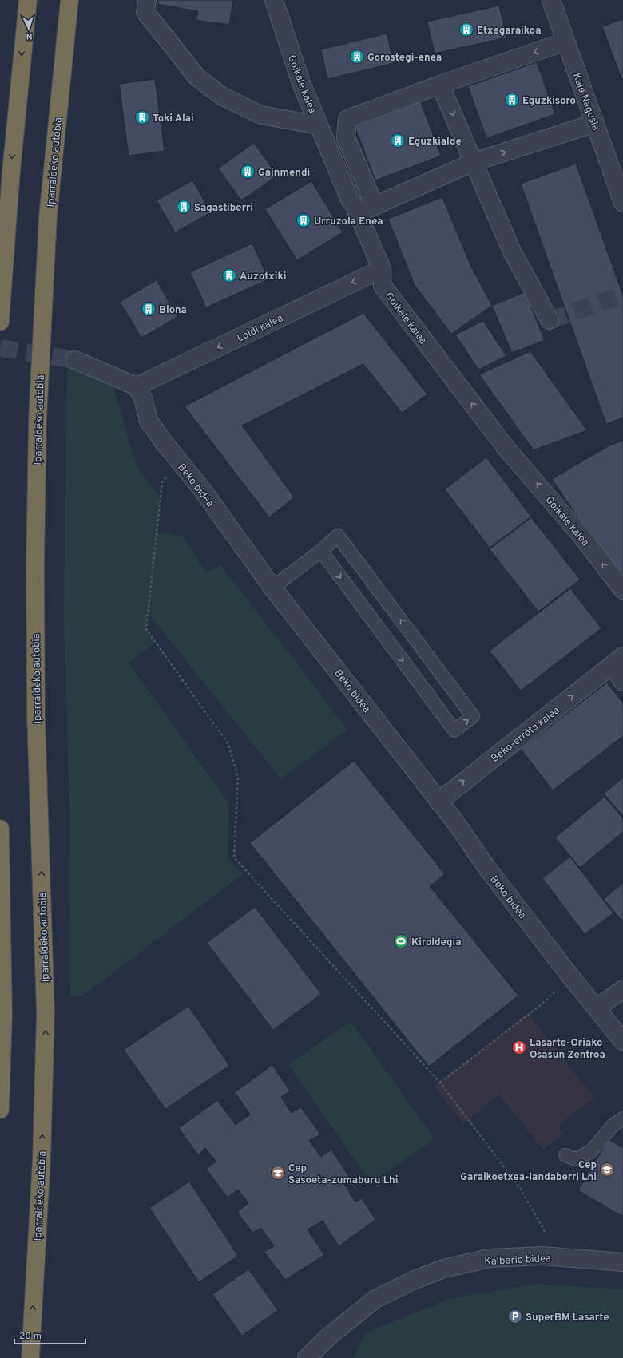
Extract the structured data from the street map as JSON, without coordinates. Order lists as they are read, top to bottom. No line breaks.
{"streets":{"highway":["Iparraldeko autobia"],"street":["Goikale kalea","Kale Nagusia","Loidi kalea","Beko bidea","Beko-errota kalea","Kalbario bidea"]},"crossings":[["Goikale kalea","Loidi kalea"],["Loidi kalea","Beko bidea"],["Beko bidea","Beko-errota kalea"]],"one_way":["Goikale kalea","Loidi kalea","Beko-errota kalea"],"places":{"building":["Etxegaraikoa","Gorostegi-enea","Eguzkisoro","Toki Alai","Eguzkialde","Gainmendi","Sagastiberri","Urruzola Enea","Auzotxiki","Biona"],"sports":["Kiroldegia"],"hospital":["Lasarte-Oriako Osasun Zentroa"],"school or university":["Cep Garaikoetxea-landaberri Lhi","Cep Sasoeta-zumaburu Lhi"],"parking":["SuperBM Lasarte"]},"scale_bar":"20 m","north":"bottom"}
